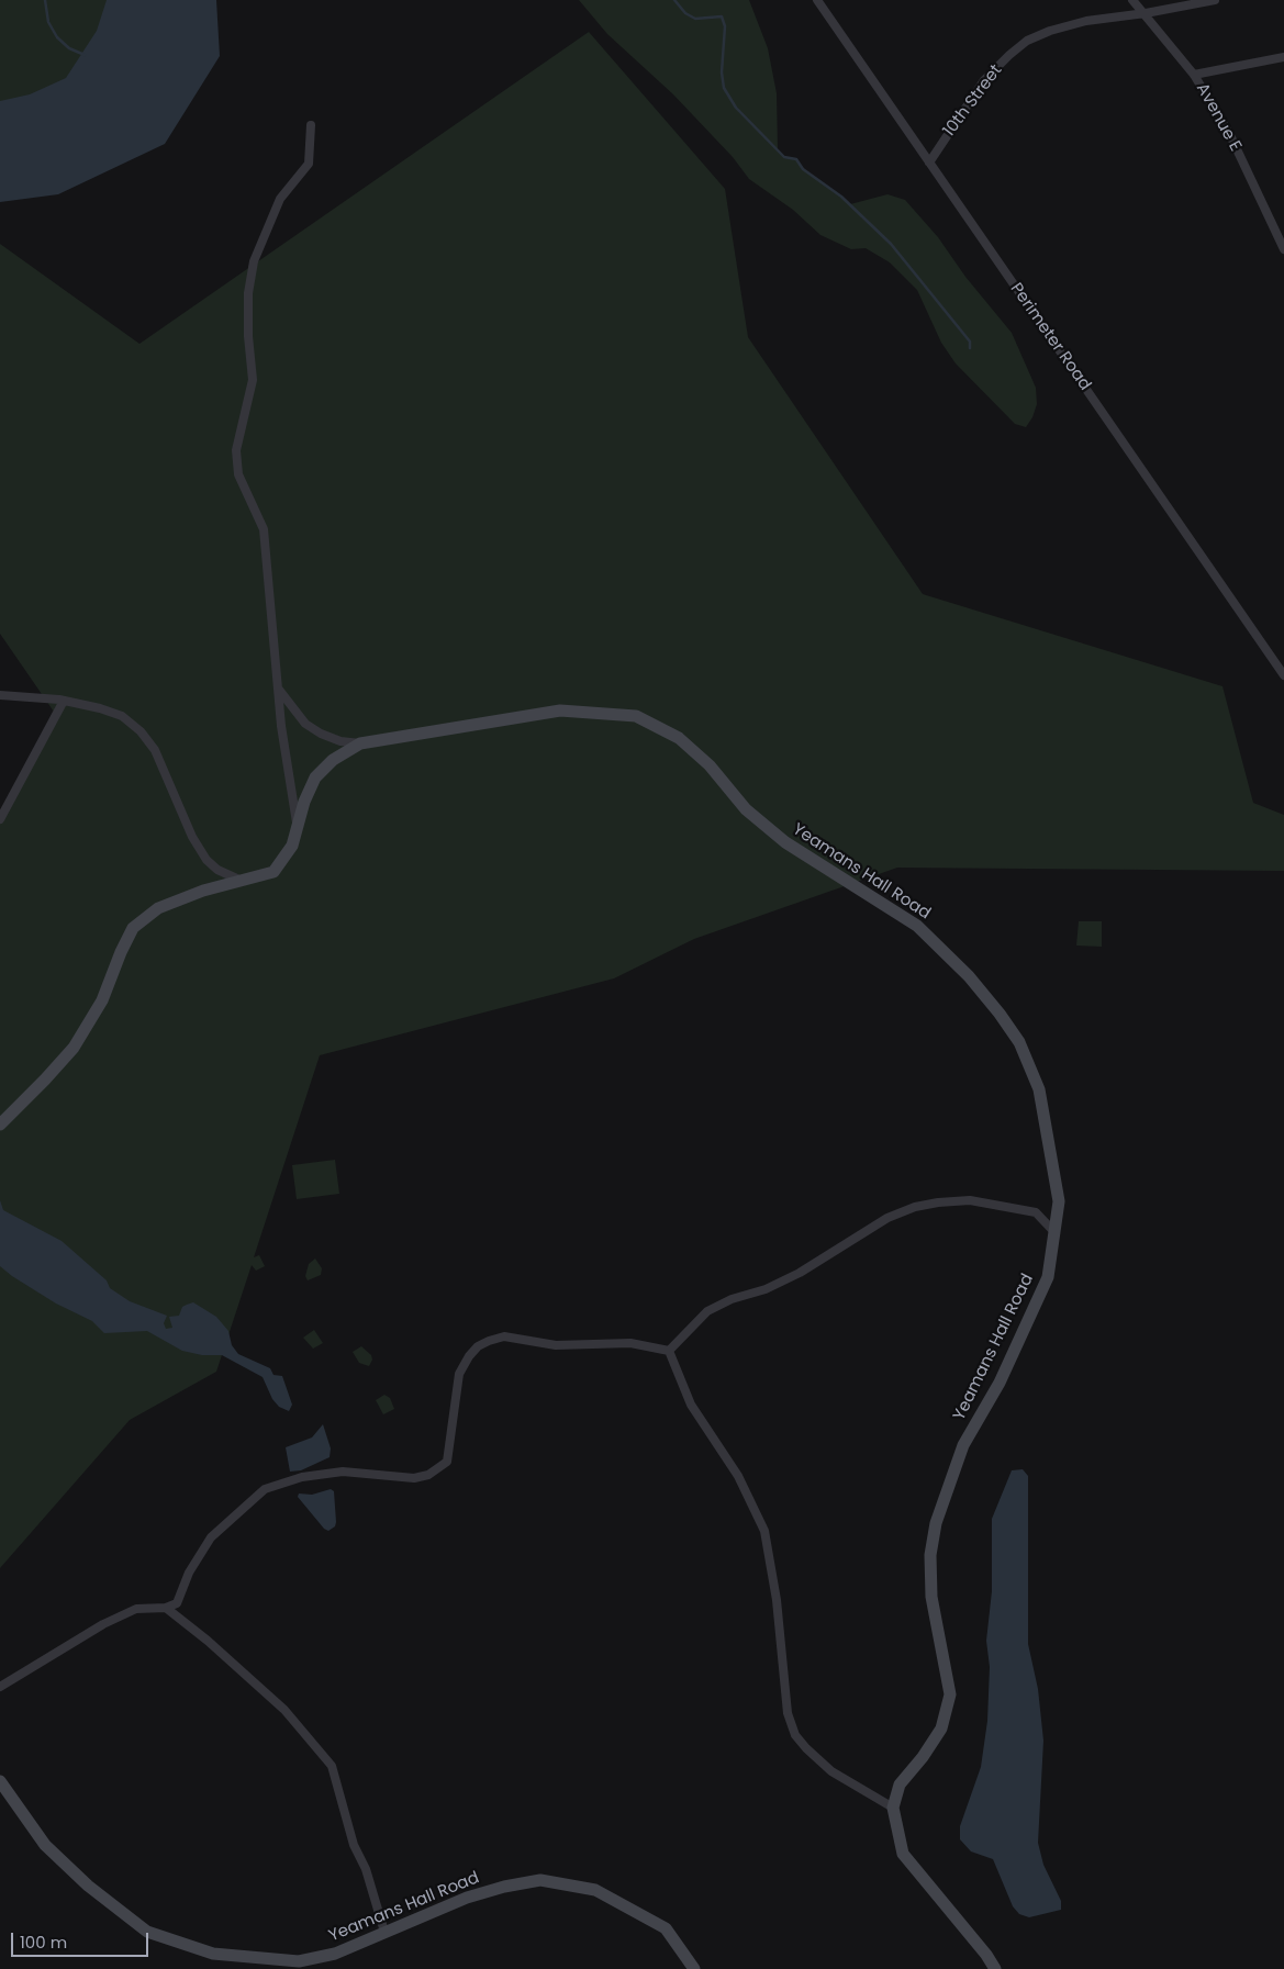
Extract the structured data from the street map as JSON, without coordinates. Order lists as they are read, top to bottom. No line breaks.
{"streets":{"street":["10th Street","Avenue E","Perimeter Road","Yeamans Hall Road"]},"crossings":[["10th Street","Avenue E"],["10th Street","Perimeter Road"]],"scale_bar":"100 m"}
